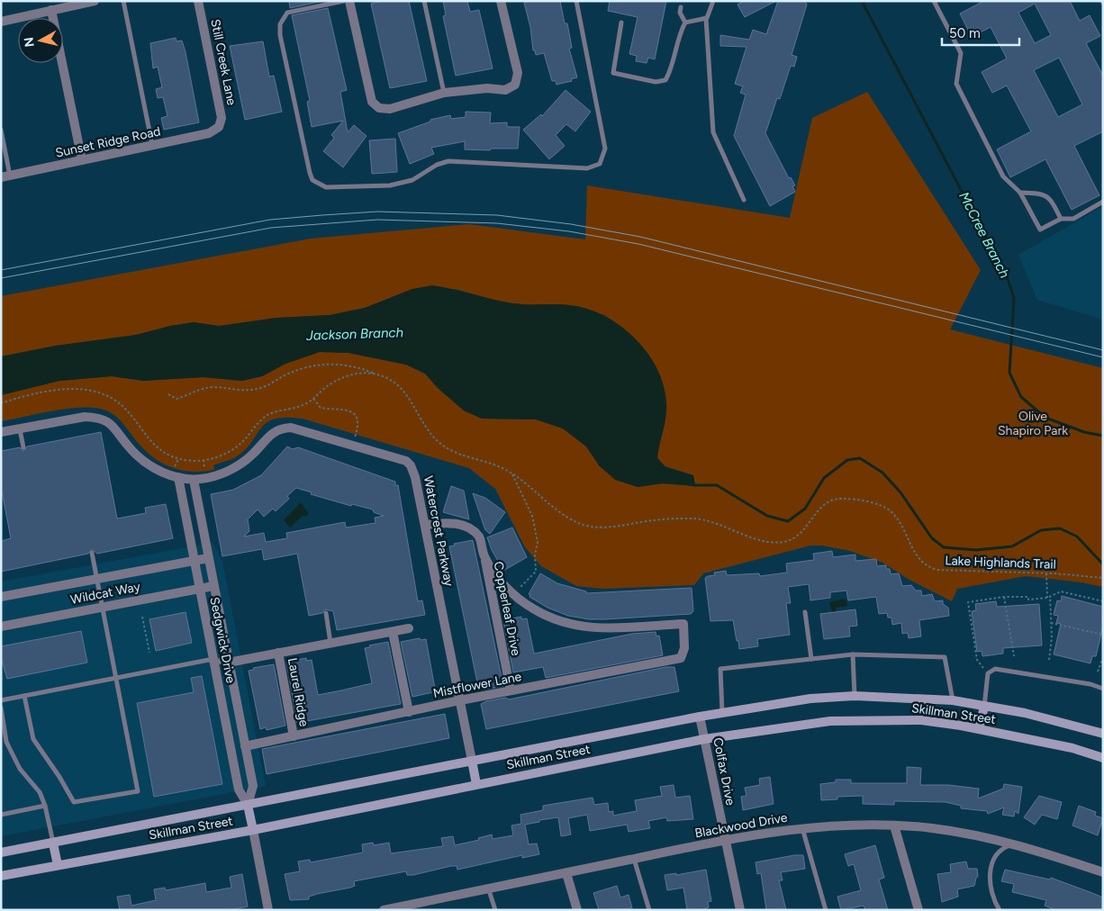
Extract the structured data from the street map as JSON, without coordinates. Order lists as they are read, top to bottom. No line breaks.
{"streets":{"main road":["Sedgwick Drive","Skillman Street"],"street":["Still Creek Lane","Sunset Ridge Road","Watercrest Parkway","Wildcat Way","Copperleaf Drive","Mistflower Lane","Laurel Ridge","Colfax Drive","Blackwood Drive"],"path":["Lake Highlands Trail"]},"crossings":[["Still Creek Lane","Sunset Ridge Road"],["Watercrest Parkway","Copperleaf Drive"],["Watercrest Parkway","Sedgwick Drive"],["Watercrest Parkway","Mistflower Lane"],["Watercrest Parkway","Skillman Street"],["Wildcat Way","Sedgwick Drive"],["Copperleaf Drive","Mistflower Lane"],["Sedgwick Drive","Mistflower Lane"],["Sedgwick Drive","Skillman Street"],["Mistflower Lane","Laurel Ridge"],["Skillman Street","Colfax Drive"],["Colfax Drive","Blackwood Drive"]],"water":["McCree Branch","Jackson Branch"],"parks":["Olive Shapiro Park"],"scale_bar":"50 m","north":"left"}
